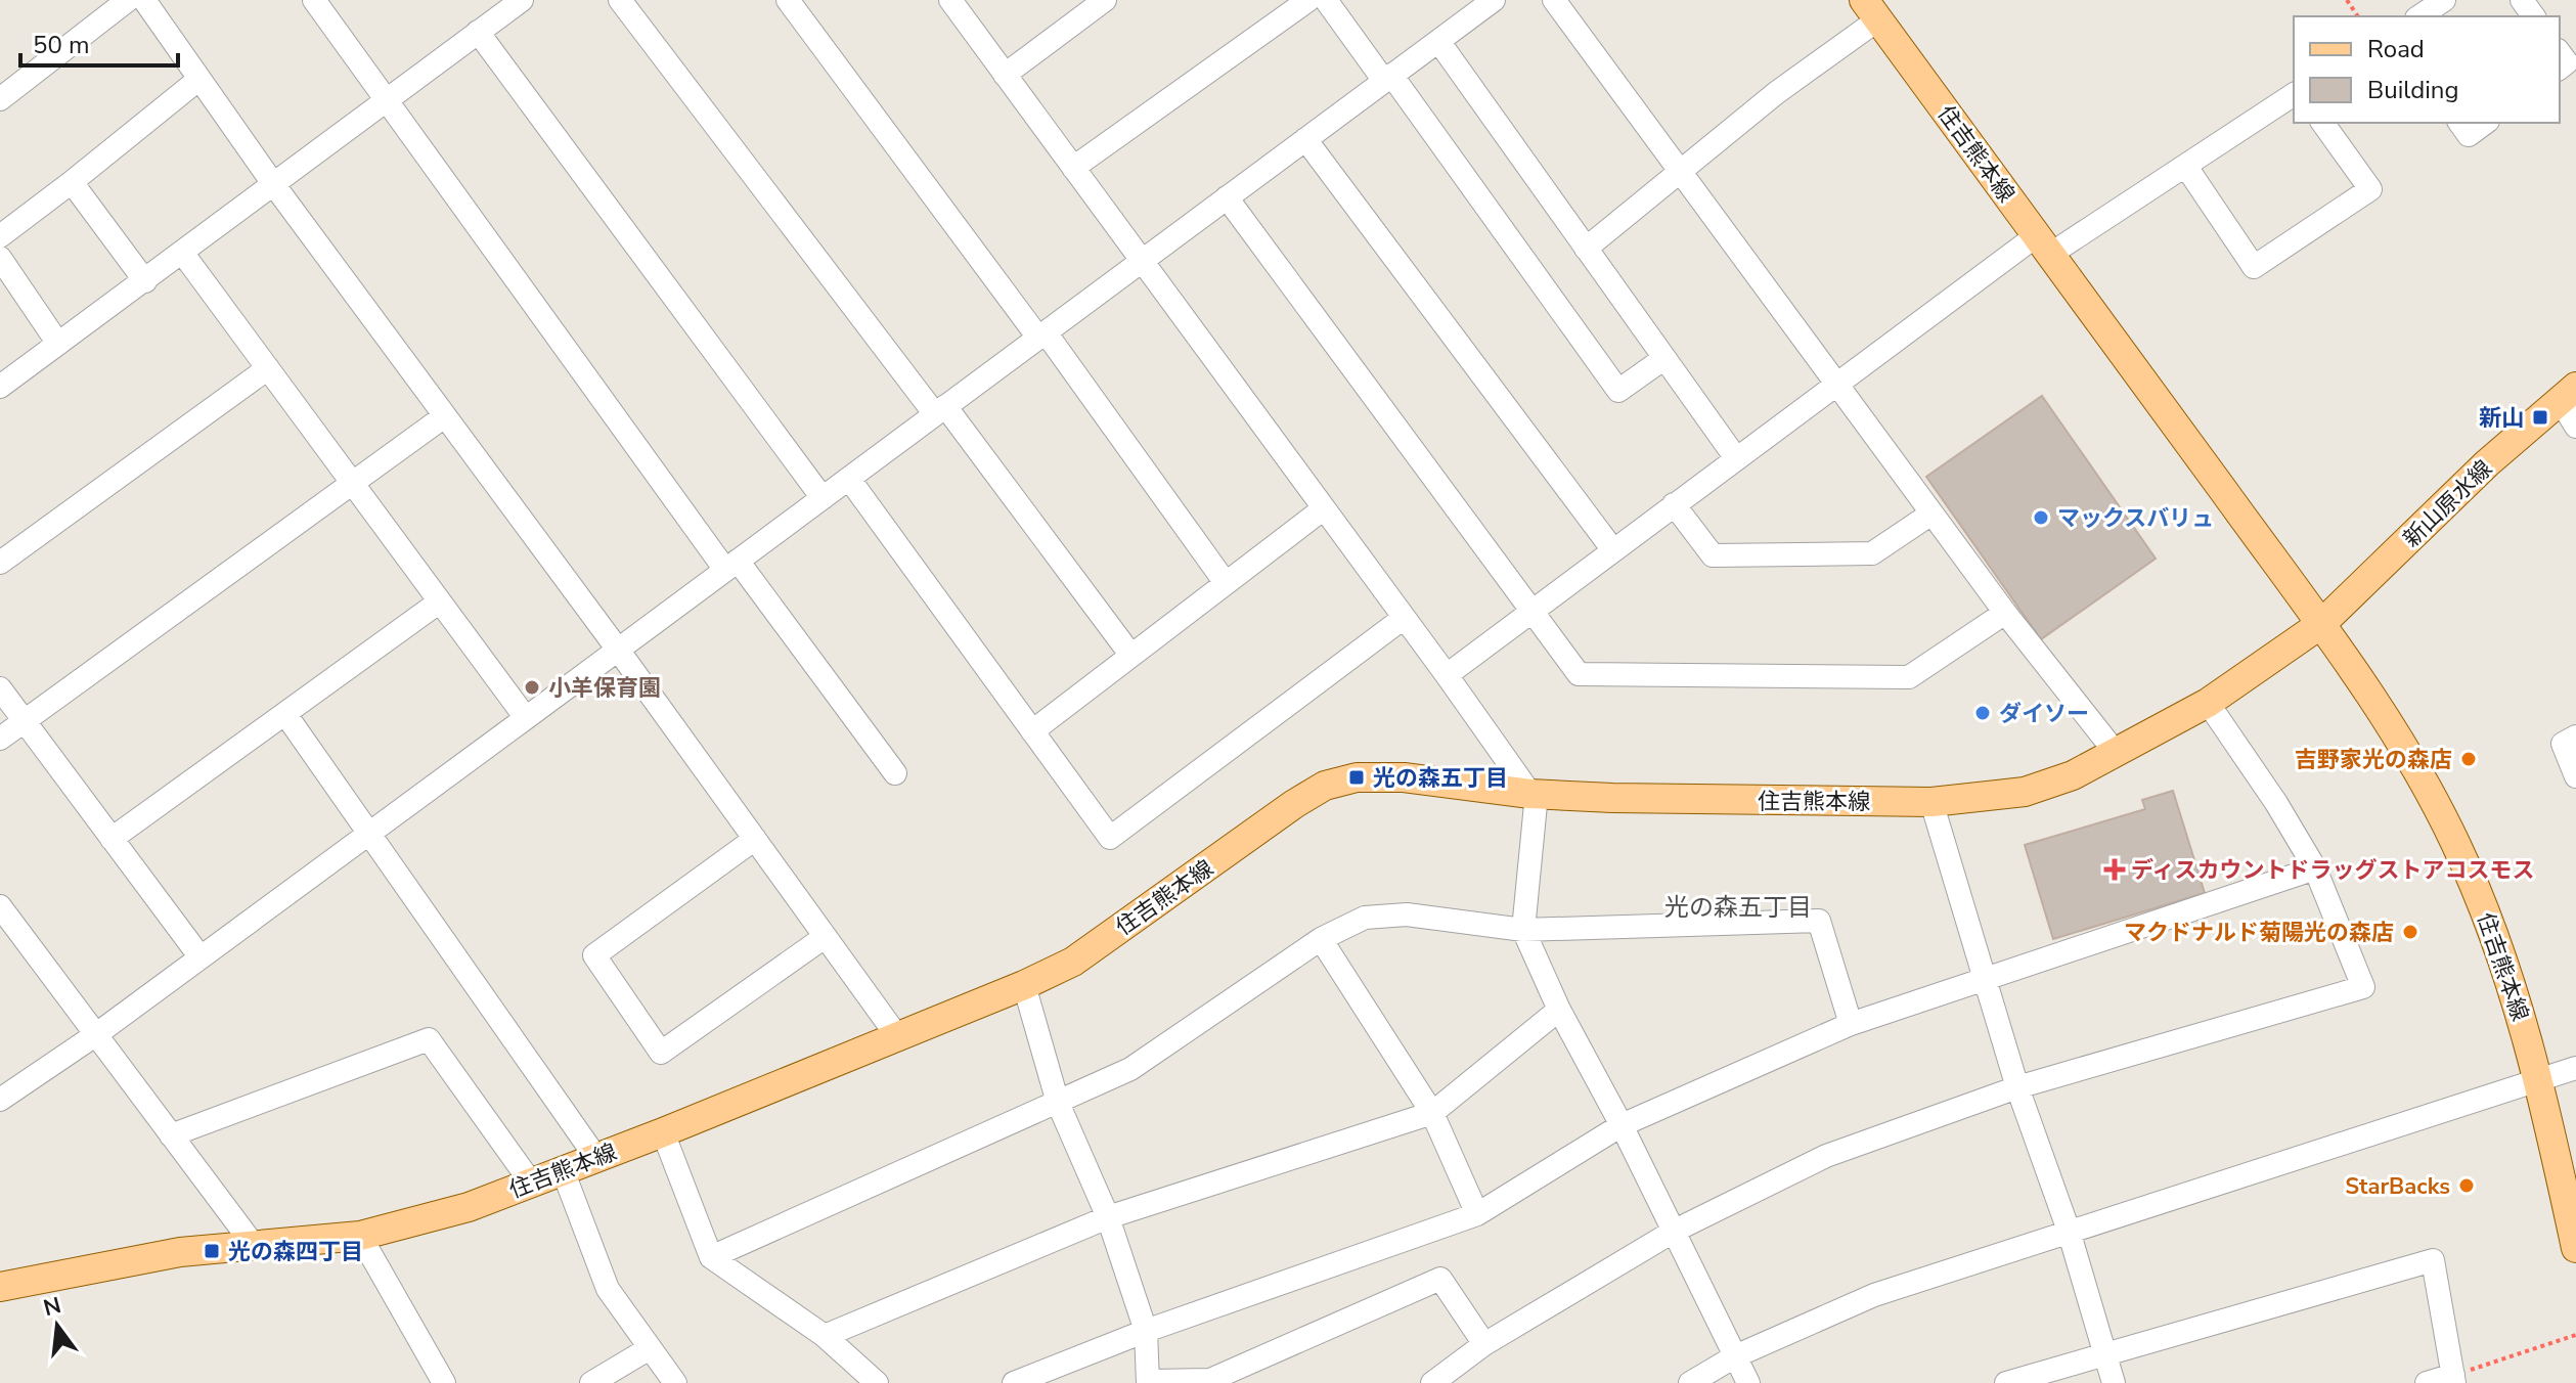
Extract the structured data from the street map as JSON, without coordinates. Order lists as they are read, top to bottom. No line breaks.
{"streets":{"main road":["住吉熊本線","新山原水線"]},"crossings":[["住吉熊本線","新山原水線"]],"districts":["光の森五丁目"],"places":{"transit":["新山","光の森五丁目","光の森四丁目"],"other":["マックスバリュ","小羊保育園","ダイソー","吉野家光の森店","マクドナルド菊陽光の森店","StarBacks"],"health":["ディスカウントドラッグストアコスモス"]},"legend":["Road","Building"],"scale_bar":"50 m","north":"top"}
